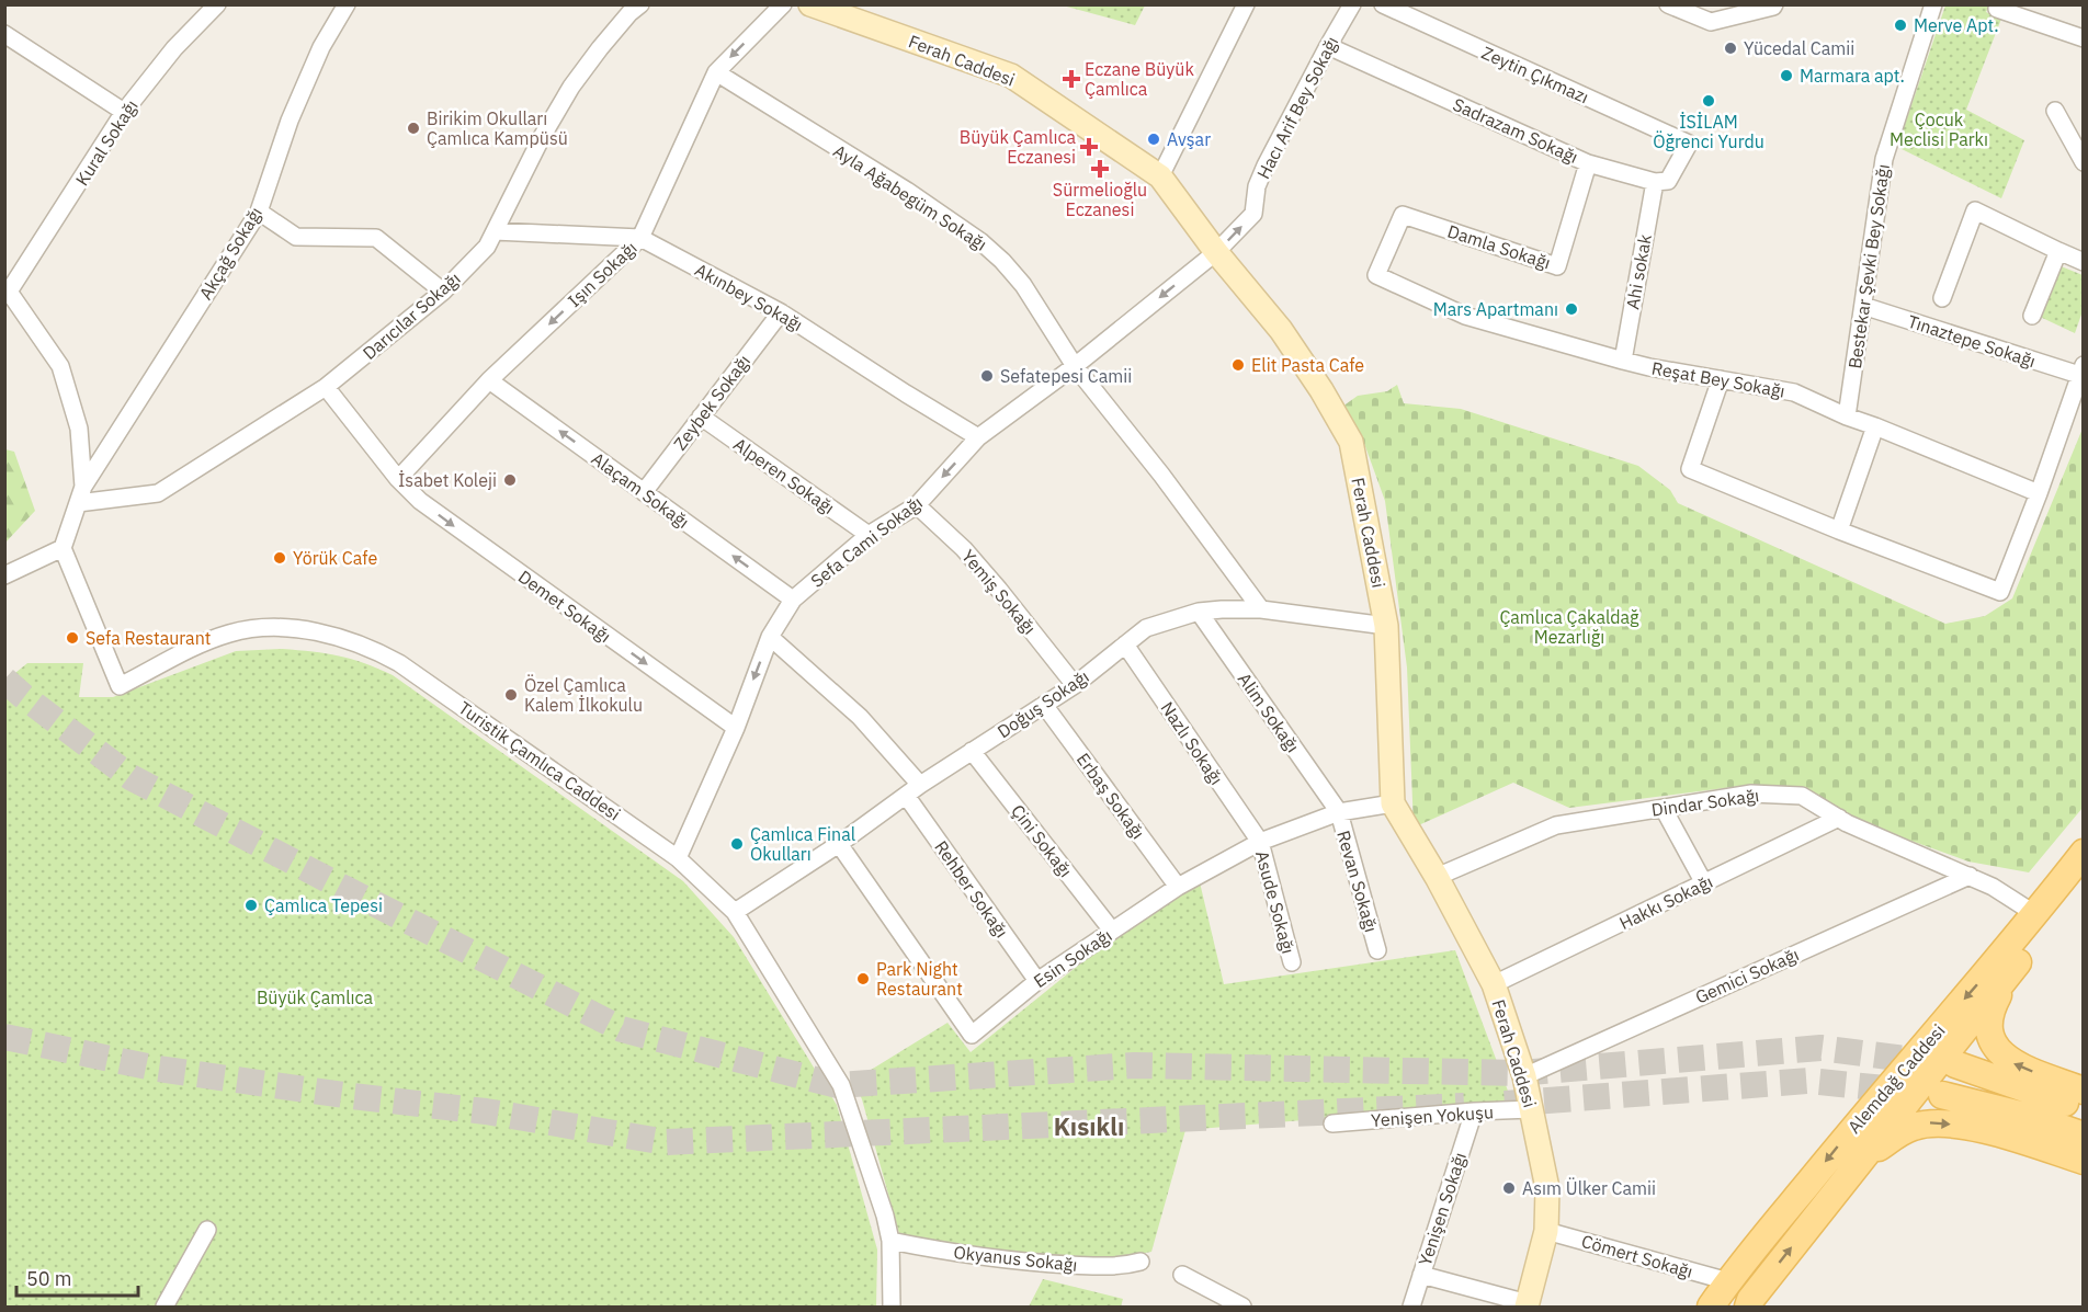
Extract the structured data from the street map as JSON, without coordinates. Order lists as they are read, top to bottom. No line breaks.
{"streets":{"main road":["Alemdağ Caddesi"],"street":["Ferah Caddesi","Zeytin Çıkmazı","Hacı Arif Bey Sokağı","Sadrazam Sokağı","Kural Sokağı","Ayla Ağabegüm Sokağı","Damla Sokağı","Akçağ Sokağı","Bestekar Şevki Bey Sokağı","Ahi sokak","Işın Sokağı","Akınbey Sokağı","Darıcılar Sokağı","Tınaztepe Sokağı","Reşat Bey Sokağı","Zeybek Sokağı","Alperen Sokağı","Alaçam Sokağı","Sefa Cami Sokağı","Yemiş Sokağı","Demet Sokağı","Doğuş Sokağı","Alim Sokağı","Nazlı Sokağı","Turistik Çamlıca Caddesi","Erbaş Sokağı","Dindar Sokağı","Çini Sokağı","Revan Sokağı","Rehber Sokağı","Asude Sokağı","Hakkı Sokağı","Esin Sokağı","Gemici Sokağı","Yenişen Yokuşu","Yenişen Sokağı","Cömert Sokağı","Okyanus Sokağı"]},"crossings":[["Ferah Caddesi","Sefa Cami Sokağı"],["Ferah Caddesi","Doğuş Sokağı"],["Ferah Caddesi","Dindar Sokağı"],["Ferah Caddesi","Hakkı Sokağı"],["Ferah Caddesi","Esin Sokağı"],["Ferah Caddesi","Gemici Sokağı"],["Ferah Caddesi","Yenişen Yokuşu"],["Ferah Caddesi","Cömert Sokağı"],["Zeytin Çıkmazı","Sadrazam Sokağı"],["Zeytin Çıkmazı","Ahi sokak"],["Hacı Arif Bey Sokağı","Sadrazam Sokağı"],["Hacı Arif Bey Sokağı","Sefa Cami Sokağı"],["Sadrazam Sokağı","Damla Sokağı"],["Sadrazam Sokağı","Ahi sokak"],["Ayla Ağabegüm Sokağı","Işın Sokağı"],["Ayla Ağabegüm Sokağı","Sefa Cami Sokağı"],["Ayla Ağabegüm Sokağı","Doğuş Sokağı"],["Damla Sokağı","Reşat Bey Sokağı"],["Bestekar Şevki Bey Sokağı","Tınaztepe Sokağı"],["Bestekar Şevki Bey Sokağı","Reşat Bey Sokağı"],["Ahi sokak","Reşat Bey Sokağı"],["Işın Sokağı","Akınbey Sokağı"],["Işın Sokağı","Alaçam Sokağı"],["Işın Sokağı","Demet Sokağı"],["Akınbey Sokağı","Darıcılar Sokağı"],["Akınbey Sokağı","Zeybek Sokağı"],["Akınbey Sokağı","Sefa Cami Sokağı"],["Darıcılar Sokağı","Demet Sokağı"],["Zeybek Sokağı","Alperen Sokağı"],["Zeybek Sokağı","Alaçam Sokağı"],["Alperen Sokağı","Sefa Cami Sokağı"],["Alaçam Sokağı","Sefa Cami Sokağı"],["Sefa Cami Sokağı","Yemiş Sokağı"],["Sefa Cami Sokağı","Demet Sokağı"],["Sefa Cami Sokağı","Turistik Çamlıca Caddesi"],["Yemiş Sokağı","Doğuş Sokağı"],["Doğuş Sokağı","Alim Sokağı"],["Doğuş Sokağı","Nazlı Sokağı"],["Doğuş Sokağı","Turistik Çamlıca Caddesi"],["Doğuş Sokağı","Erbaş Sokağı"],["Doğuş Sokağı","Çini Sokağı"],["Doğuş Sokağı","Rehber Sokağı"],["Doğuş Sokağı","Esin Sokağı"],["Alim Sokağı","Revan Sokağı"],["Alim Sokağı","Esin Sokağı"],["Nazlı Sokağı","Asude Sokağı"],["Nazlı Sokağı","Esin Sokağı"],["Turistik Çamlıca Caddesi","Okyanus Sokağı"],["Erbaş Sokağı","Esin Sokağı"],["Dindar Sokağı","Hakkı Sokağı"],["Dindar Sokağı","Gemici Sokağı"],["Dindar Sokağı","Alemdağ Caddesi"],["Çini Sokağı","Esin Sokağı"],["Revan Sokağı","Esin Sokağı"],["Rehber Sokağı","Esin Sokağı"],["Asude Sokağı","Esin Sokağı"],["Alemdağ Caddesi","Cömert Sokağı"],["Yenişen Yokuşu","Yenişen Sokağı"]],"one_way":["Işın Sokağı","Alaçam Sokağı","Demet Sokağı"],"districts":["Kısıklı"],"parks":["Çocuk Meclisi Parkı","Çamlıca Çakaldağ Mezarlığı","Büyük Çamlıca"],"places":{"other":["Merve Apt.","Yücedal Camii","Marmara apt.","İSİLAM Öğrenci Yurdu","Birikim Okulları Çamlıca Kampüsü","Avşar","Mars Apartmanı","Elit Pasta Cafe","Sefatepesi Camii","İsabet Koleji","Yörük Cafe","Sefa Restaurant","Özel Çamlıca Kalem İlkokulu","Çamlıca Final Okulları","Çamlıca Tepesi","Park Night Restaurant","Asım Ülker Camii"],"health":["Eczane Büyük Çamlıca","Büyük Çamlıca Eczanesi","Sürmelioğlu Eczanesi"]},"scale_bar":"50 m"}
